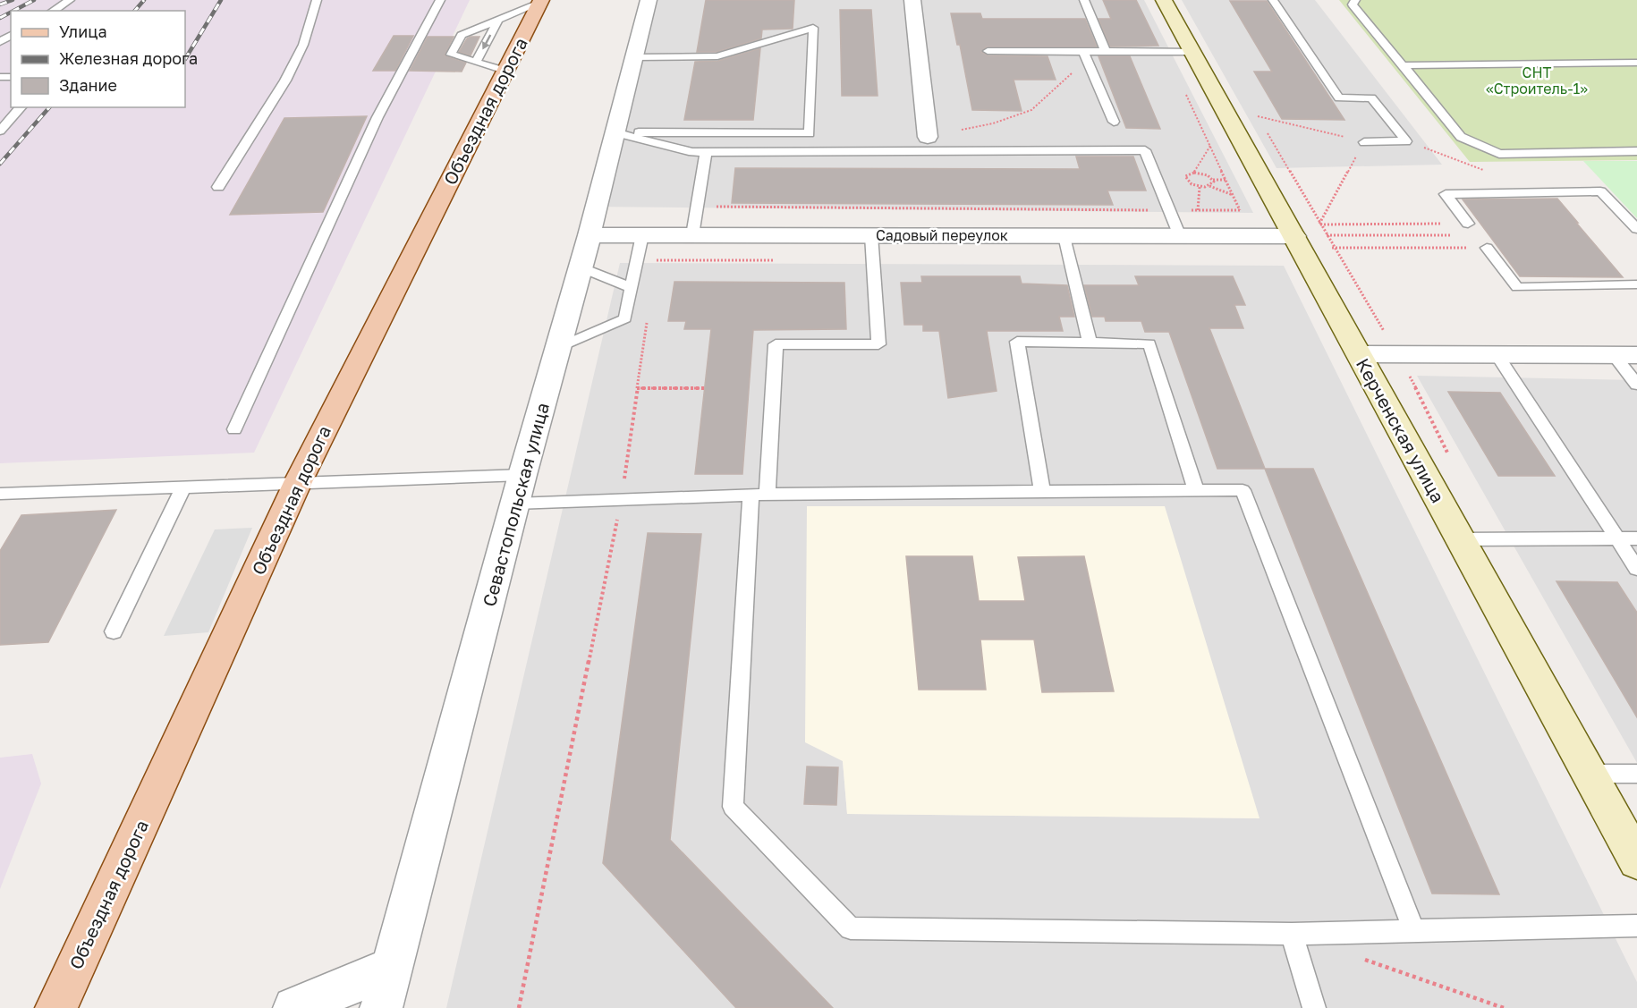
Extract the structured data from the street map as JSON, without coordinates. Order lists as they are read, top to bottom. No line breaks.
{"streets":{"main road":["Объездная дорога"],"street":["Садовый переулок","Керченская улица","Севастопольская улица"]},"crossings":[["Садовый переулок","Керченская улица"],["Садовый переулок","Севастопольская улица"]],"parks":["СНТ «Строитель-1»"],"legend":["Улица","Железная дорога","Здание"]}
